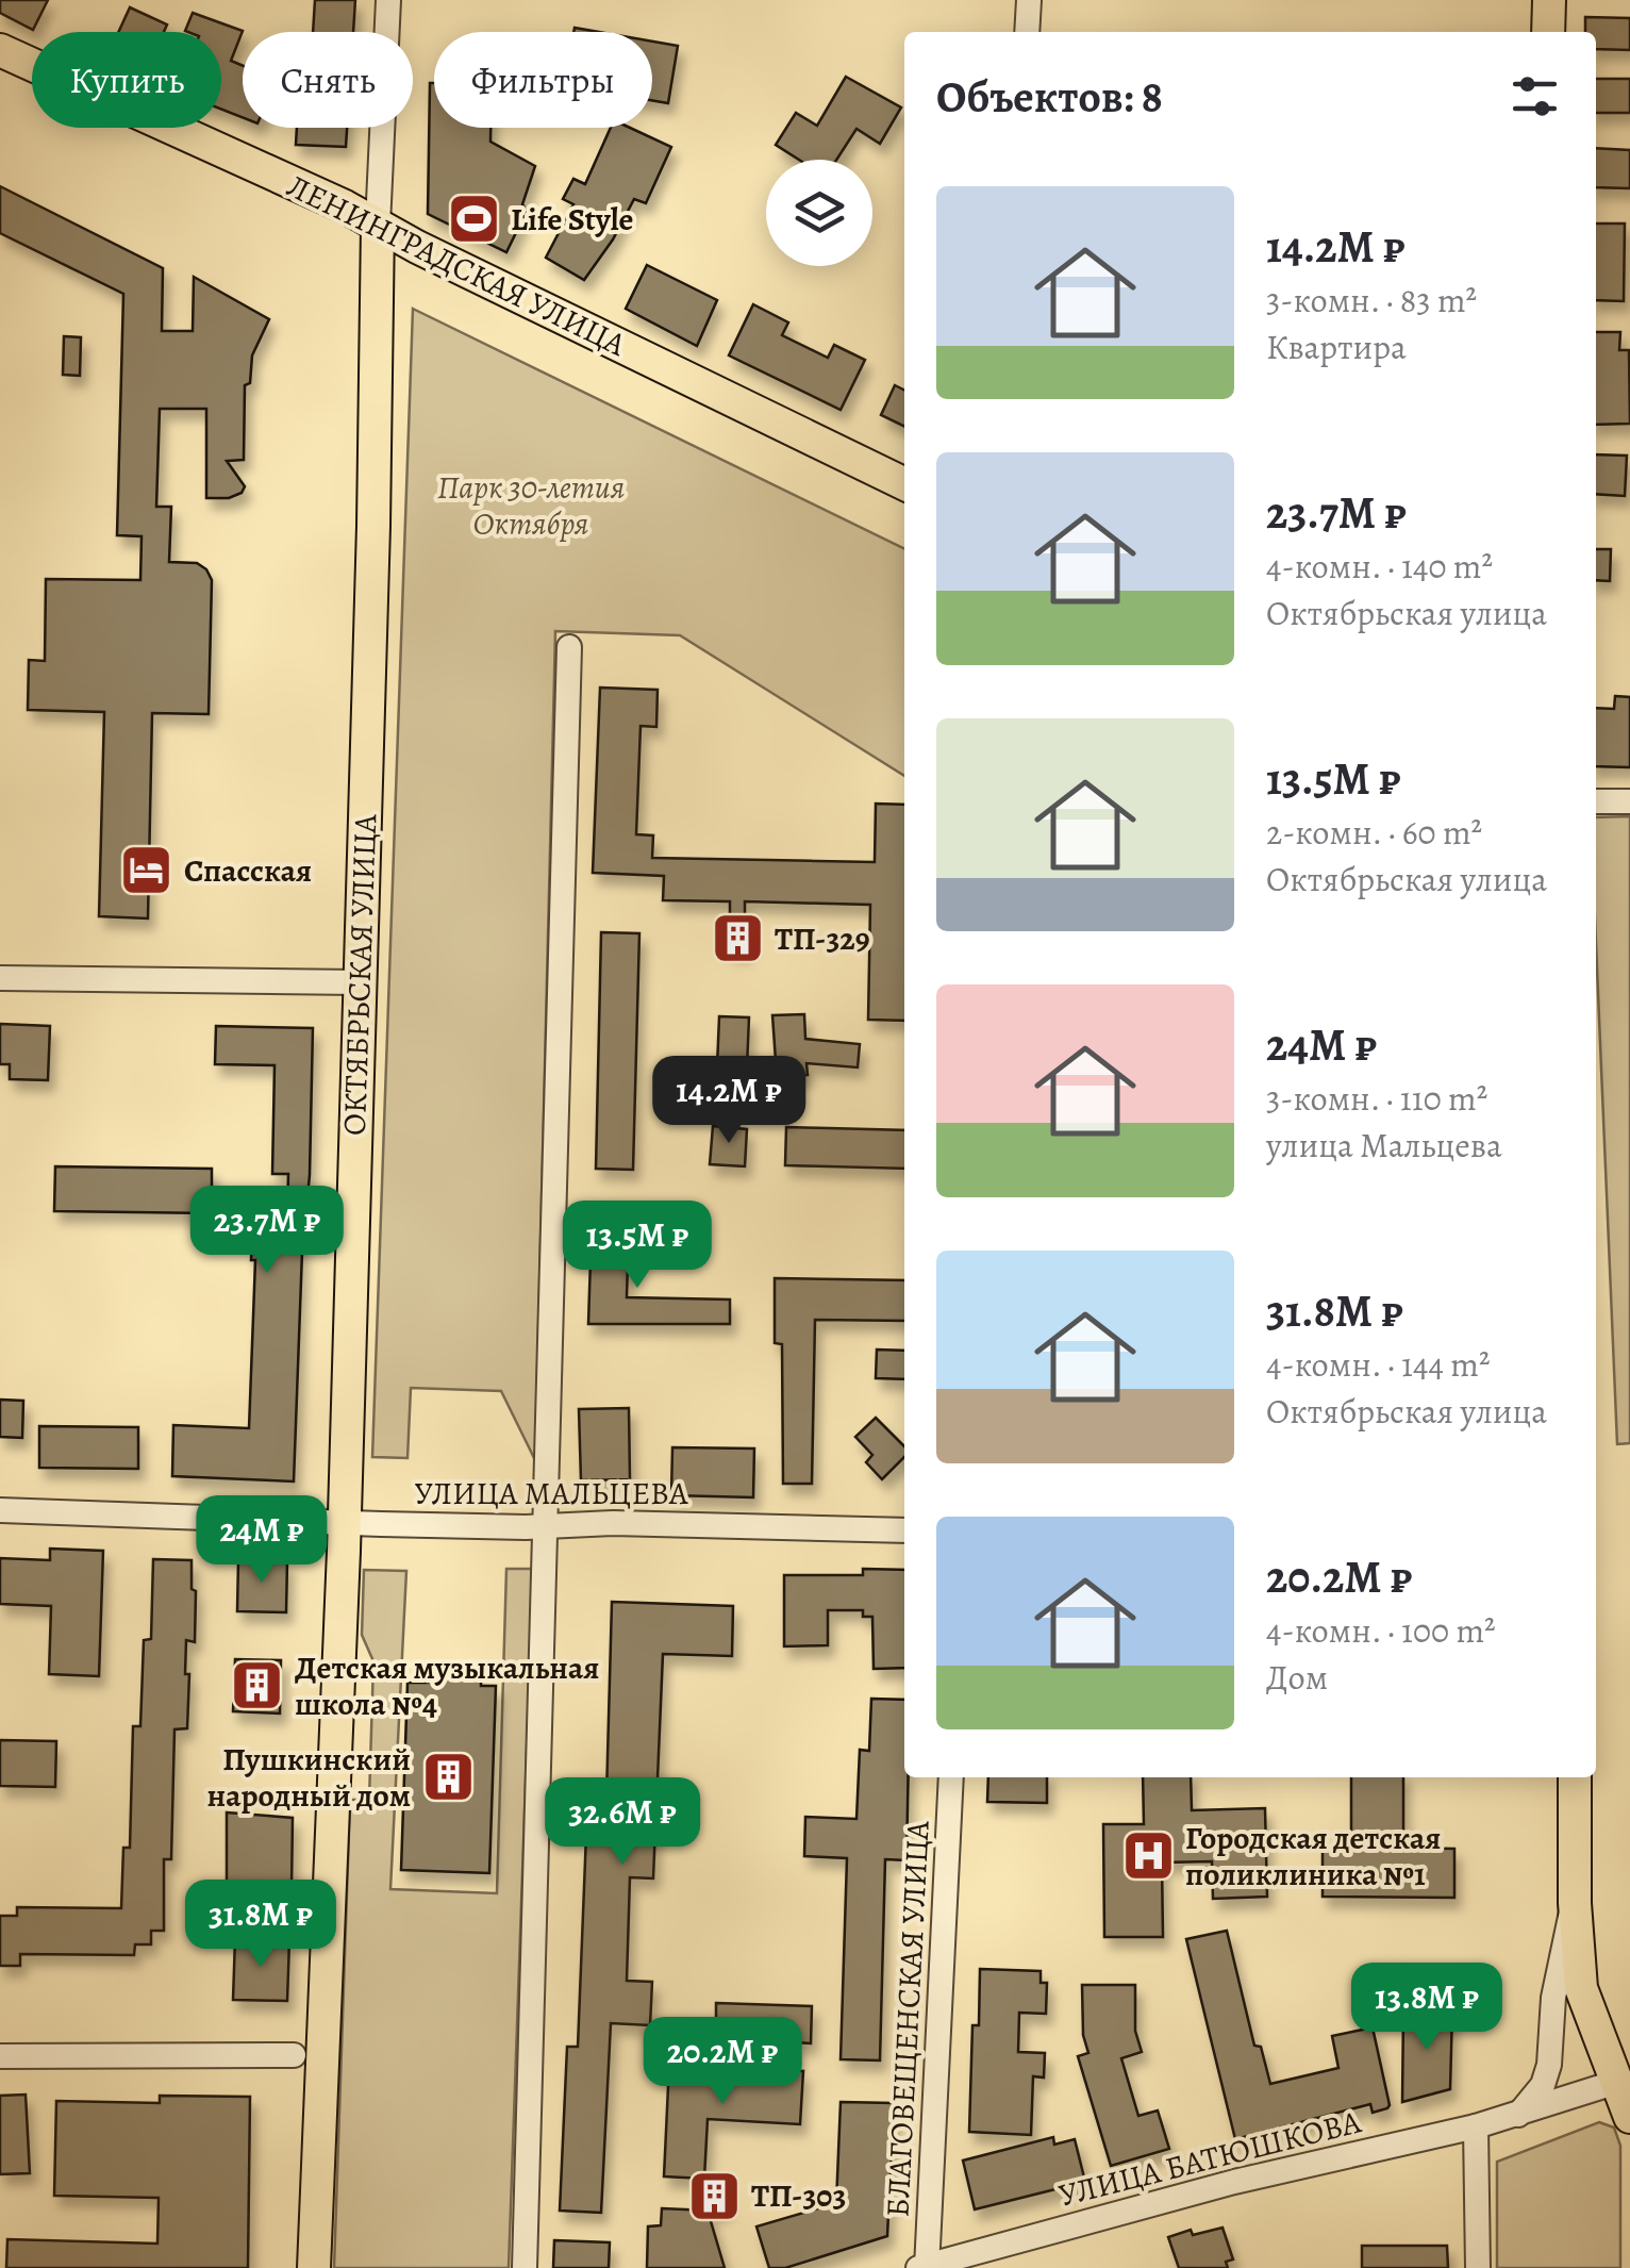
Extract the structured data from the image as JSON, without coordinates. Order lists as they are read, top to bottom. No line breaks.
{"streets":{"main road":["ЛЕНИНГРАДСКАЯ УЛИЦА","ОКТЯБРЬСКАЯ УЛИЦА"],"street":["УЛИЦА МАЛЬЦЕВА","БЛАГОВЕЩЕНСКАЯ УЛИЦА","УЛИЦА БАТЮШКОВА"]},"crossings":[["ЛЕНИНГРАДСКАЯ УЛИЦА","ОКТЯБРЬСКАЯ УЛИЦА"],["ОКТЯБРЬСКАЯ УЛИЦА","УЛИЦА МАЛЬЦЕВА"],["БЛАГОВЕЩЕНСКАЯ УЛИЦА","УЛИЦА БАТЮШКОВА"]],"parks":["Парк 30-летия Октября"],"places":{"sports":["Life Style"],"hotel":["Спасская"],"building":["ТП-329","Детская музыкальная школа №4","Пушкинский народный дом","ТП-303"],"hospital":["Городская детская поликлиника №1"]},"page":{"chip":["Купить","Снять","Фильтры"],"heading":"Объектов: 8","list":[{"name":"14.2M ₽","note":"3-комн. · 83 m² · Квартира"},{"name":"23.7M ₽","note":"4-комн. · 140 m² · Октябрьская улица"},{"name":"13.5M ₽","note":"2-комн. · 60 m² · Октябрьская улица"},{"name":"24M ₽","note":"3-комн. · 110 m² · улица Мальцева"},{"name":"31.8M ₽","note":"4-комн. · 144 m² · Октябрьская улица"},{"name":"20.2M ₽","note":"4-комн. · 100 m² · Дом"}],"price":["14.2M ₽","23.7M ₽","13.5M ₽","24M ₽","32.6M ₽","31.8M ₽","13.8M ₽","20.2M ₽"]}}
